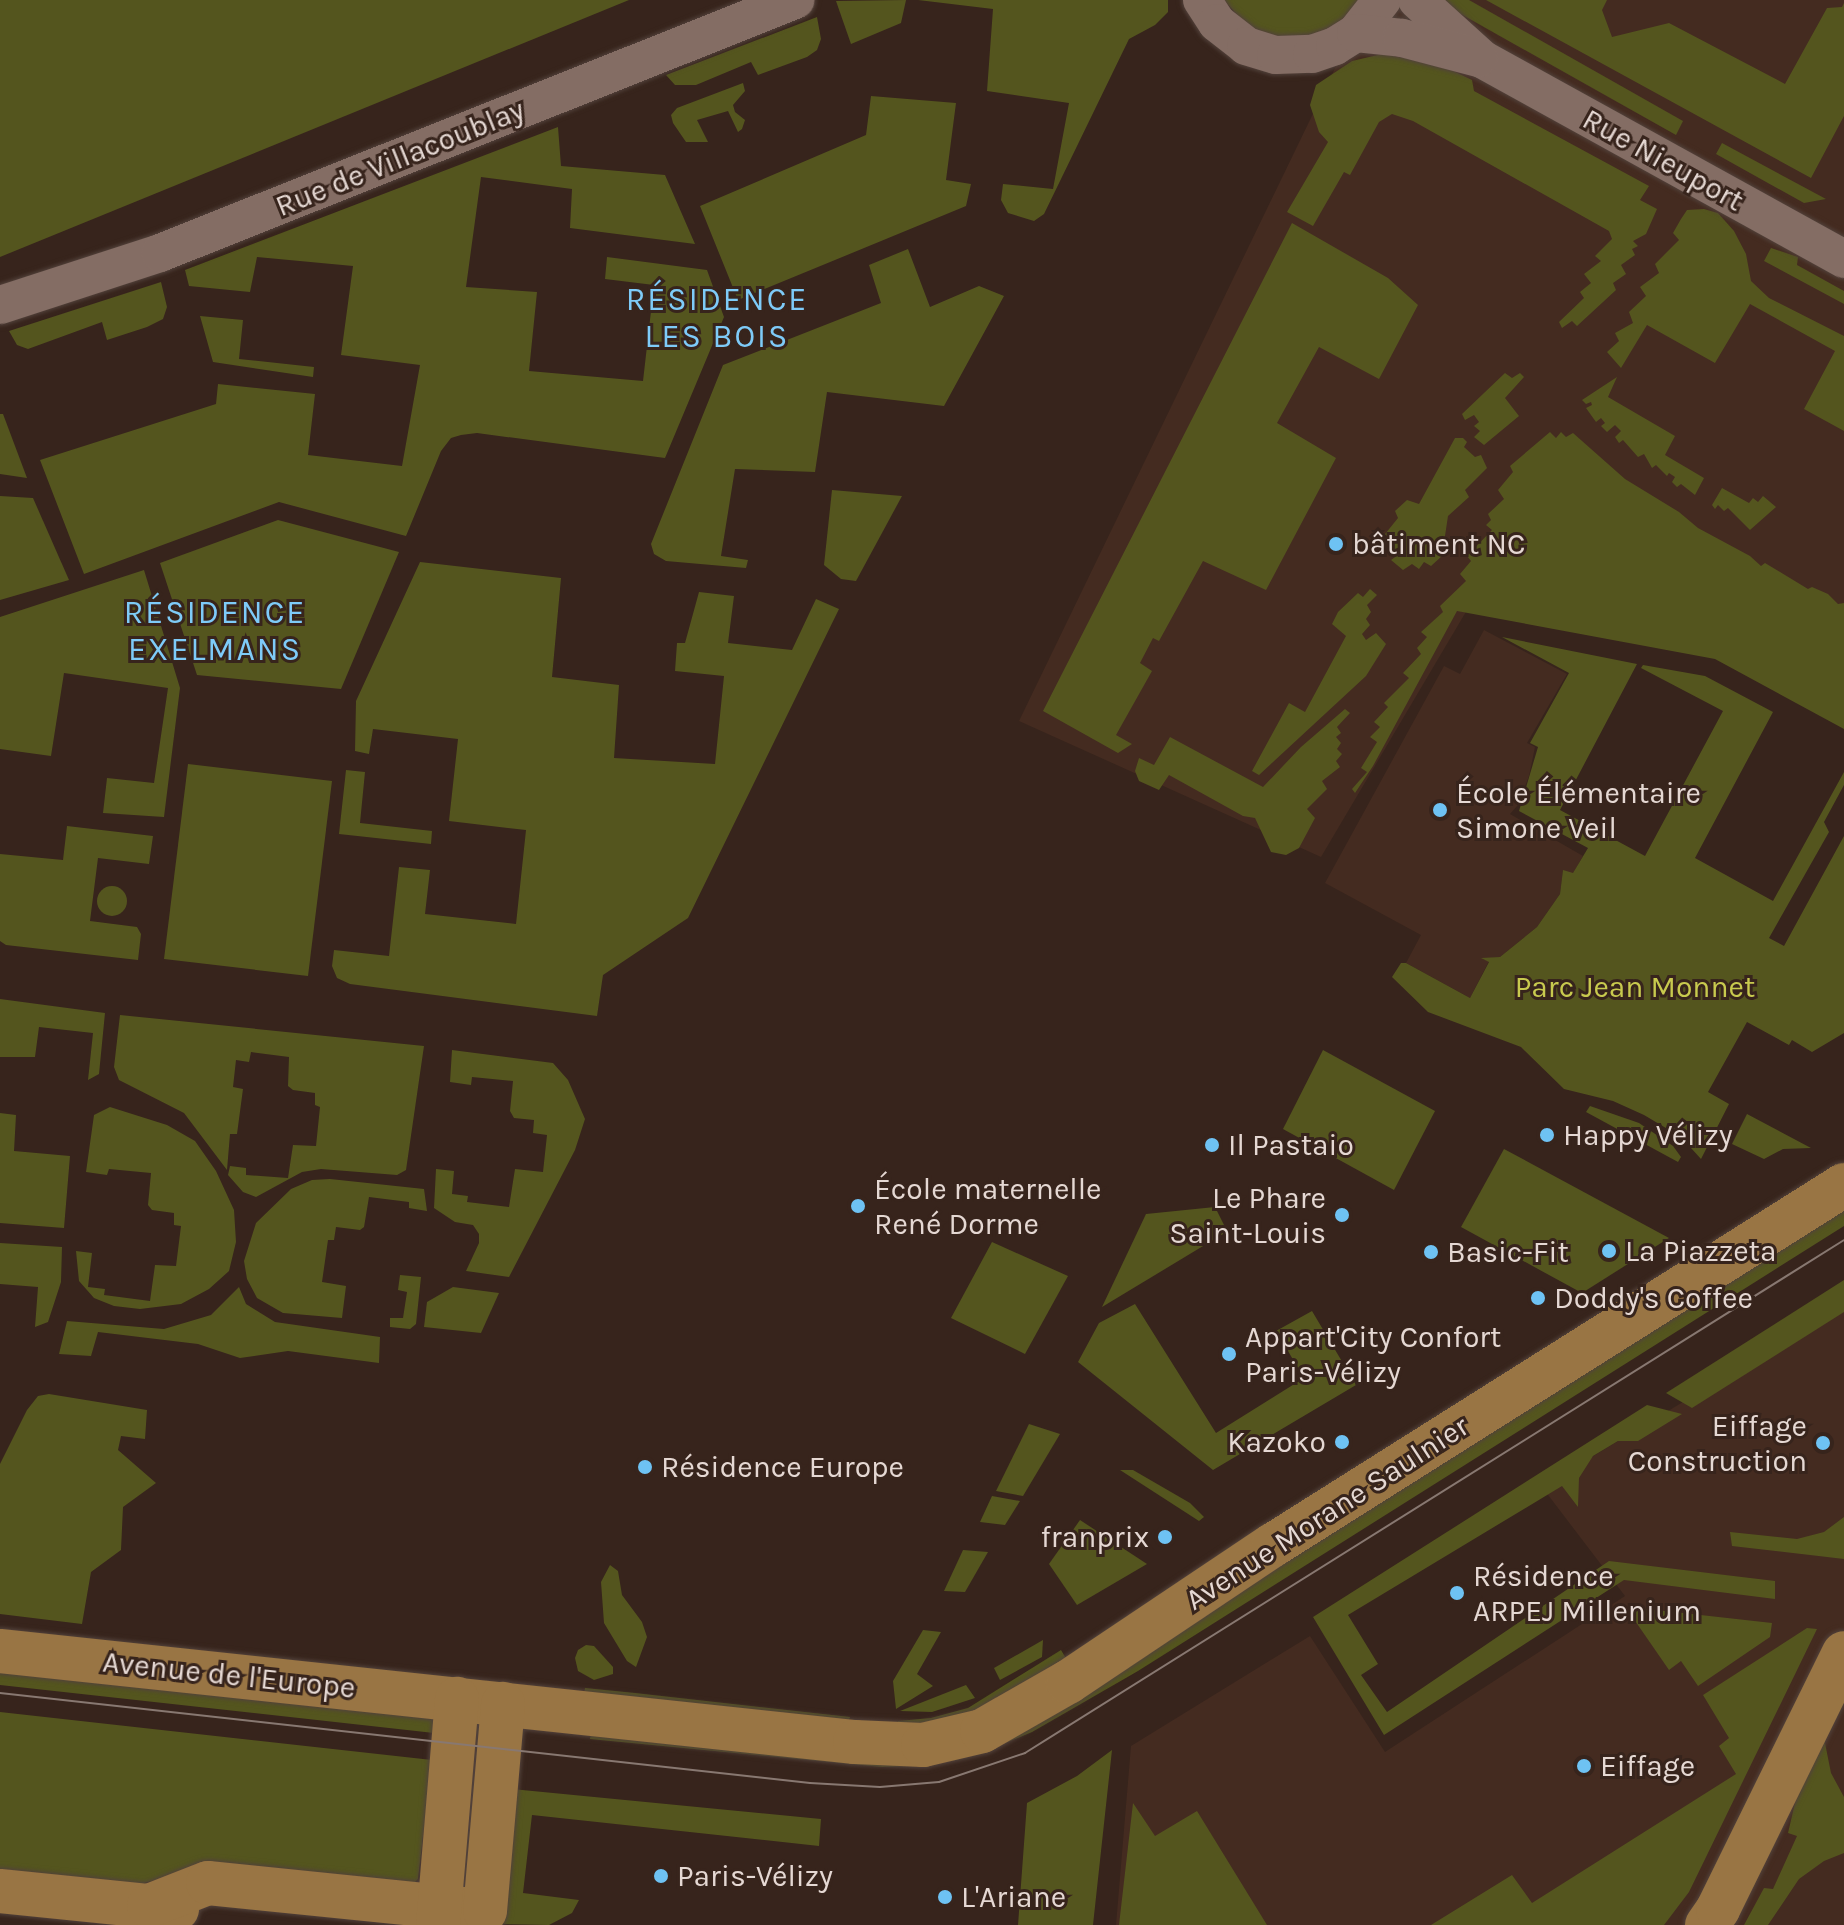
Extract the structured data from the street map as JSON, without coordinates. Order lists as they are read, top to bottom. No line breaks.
{"streets":{"main road":["Avenue Morane Saulnier","Avenue de l'Europe"],"street":["Rue de Villacoublay","Rue Nieuport"]},"crossings":[["Avenue Morane Saulnier","Avenue de l'Europe"]],"districts":["RÉSIDENCE LES BOIS","RÉSIDENCE EXELMANS"],"parks":["Parc Jean Monnet"],"places":["bâtiment NC","École Élémentaire Simone Veil","Happy Vélizy","Il Pastaio","École maternelle René Dorme","Le Phare Saint-Louis","La Piazzeta","Basic-Fit","Doddy's Coffee","Appart'City Confort Paris-Vélizy","Kazoko","Eiffage Construction","Résidence Europe","franprix","Résidence ARPEJ Millenium","Eiffage","Paris-Vélizy","L'Ariane"]}
